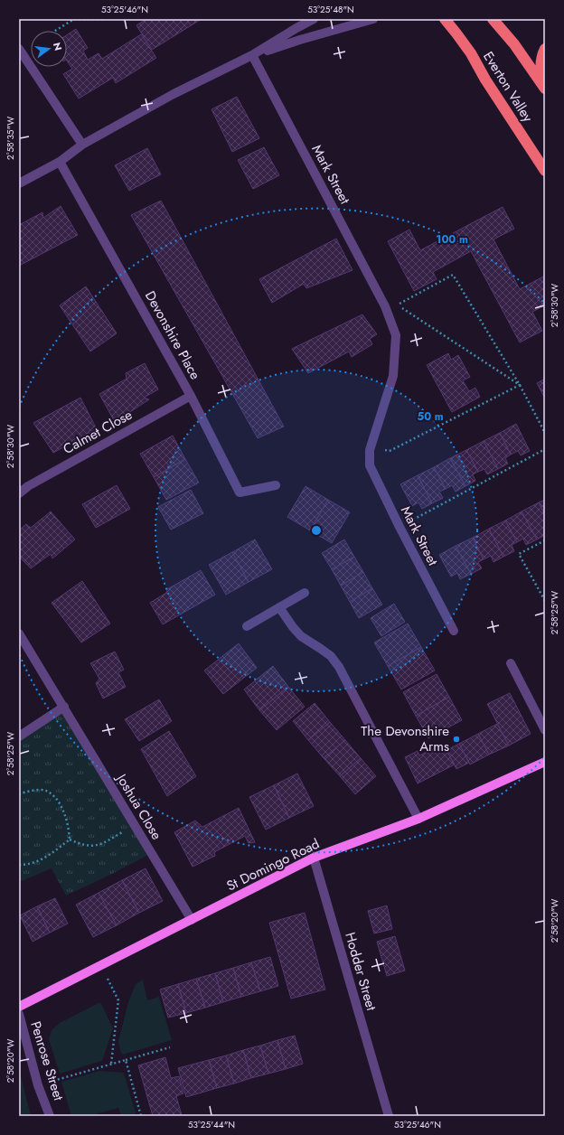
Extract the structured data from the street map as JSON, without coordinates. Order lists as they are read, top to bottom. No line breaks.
{"streets":{"highway":["Everton Valley"],"main road":["St Domingo Road"],"street":["Mark Street","Devonshire Place","Calmet Close","Joshua Close","Hodder Street","Penrose Street"]},"crossings":[["Devonshire Place","Calmet Close"],["Joshua Close","St Domingo Road"],["St Domingo Road","Hodder Street"]],"places":["The Devonshire Arms"],"north":"right","coordinates":["53°25'46\"N","53°25'48\"N","2°58'35\"W","2°58'30\"W","2°58'25\"W","2°58'20\"W","53°25'44\"N"],"rings":["100 m","50 m"]}
